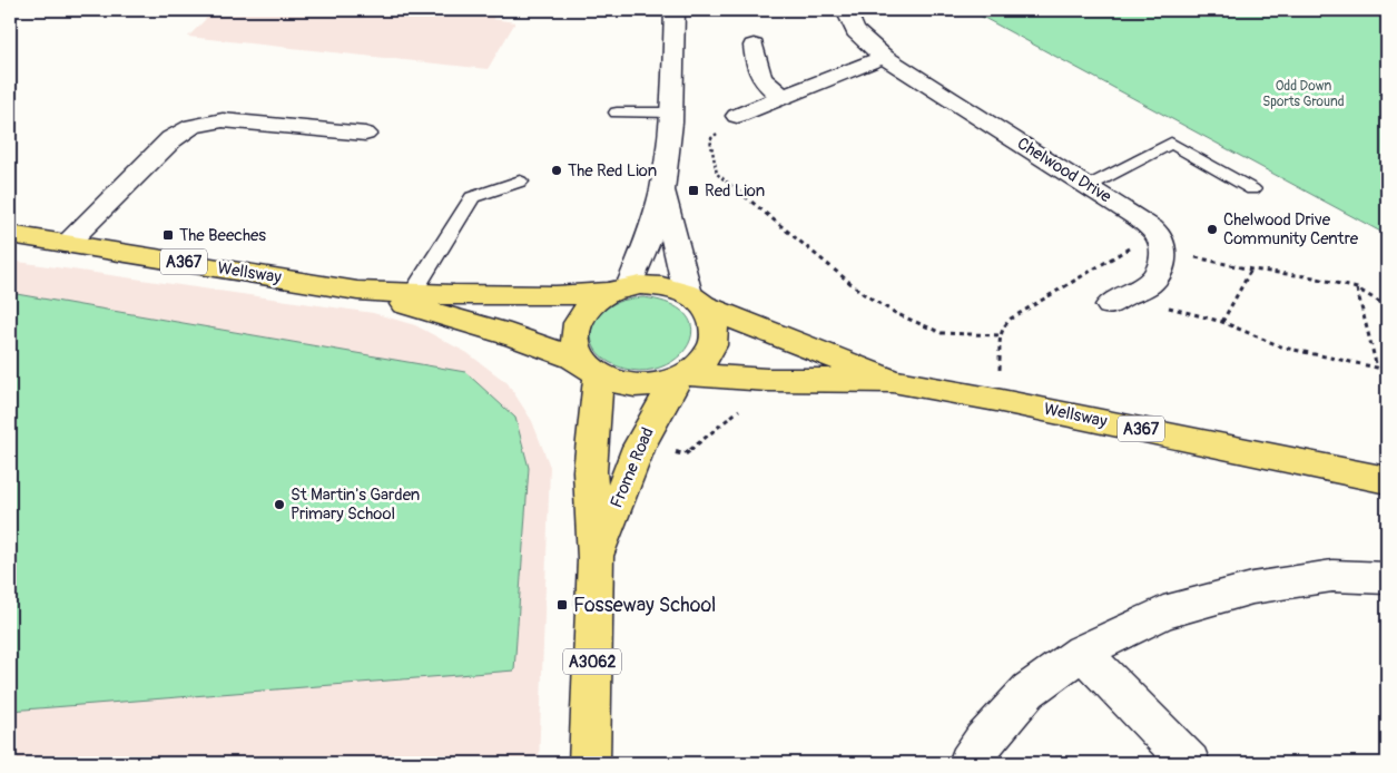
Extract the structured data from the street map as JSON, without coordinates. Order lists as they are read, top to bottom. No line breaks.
{"streets":{"main road":["A367","Wellsway","Frome Road","A3062"],"street":["Chelwood Drive"]},"crossings":[["Wellsway","Frome Road"]],"parks":["Odd Down Sports Ground"],"places":{"other":["The Red Lion","Chelwood Drive Community Centre","St Martin's Garden Primary School"],"transit":["Red Lion","The Beeches","Fosseway School"]}}
